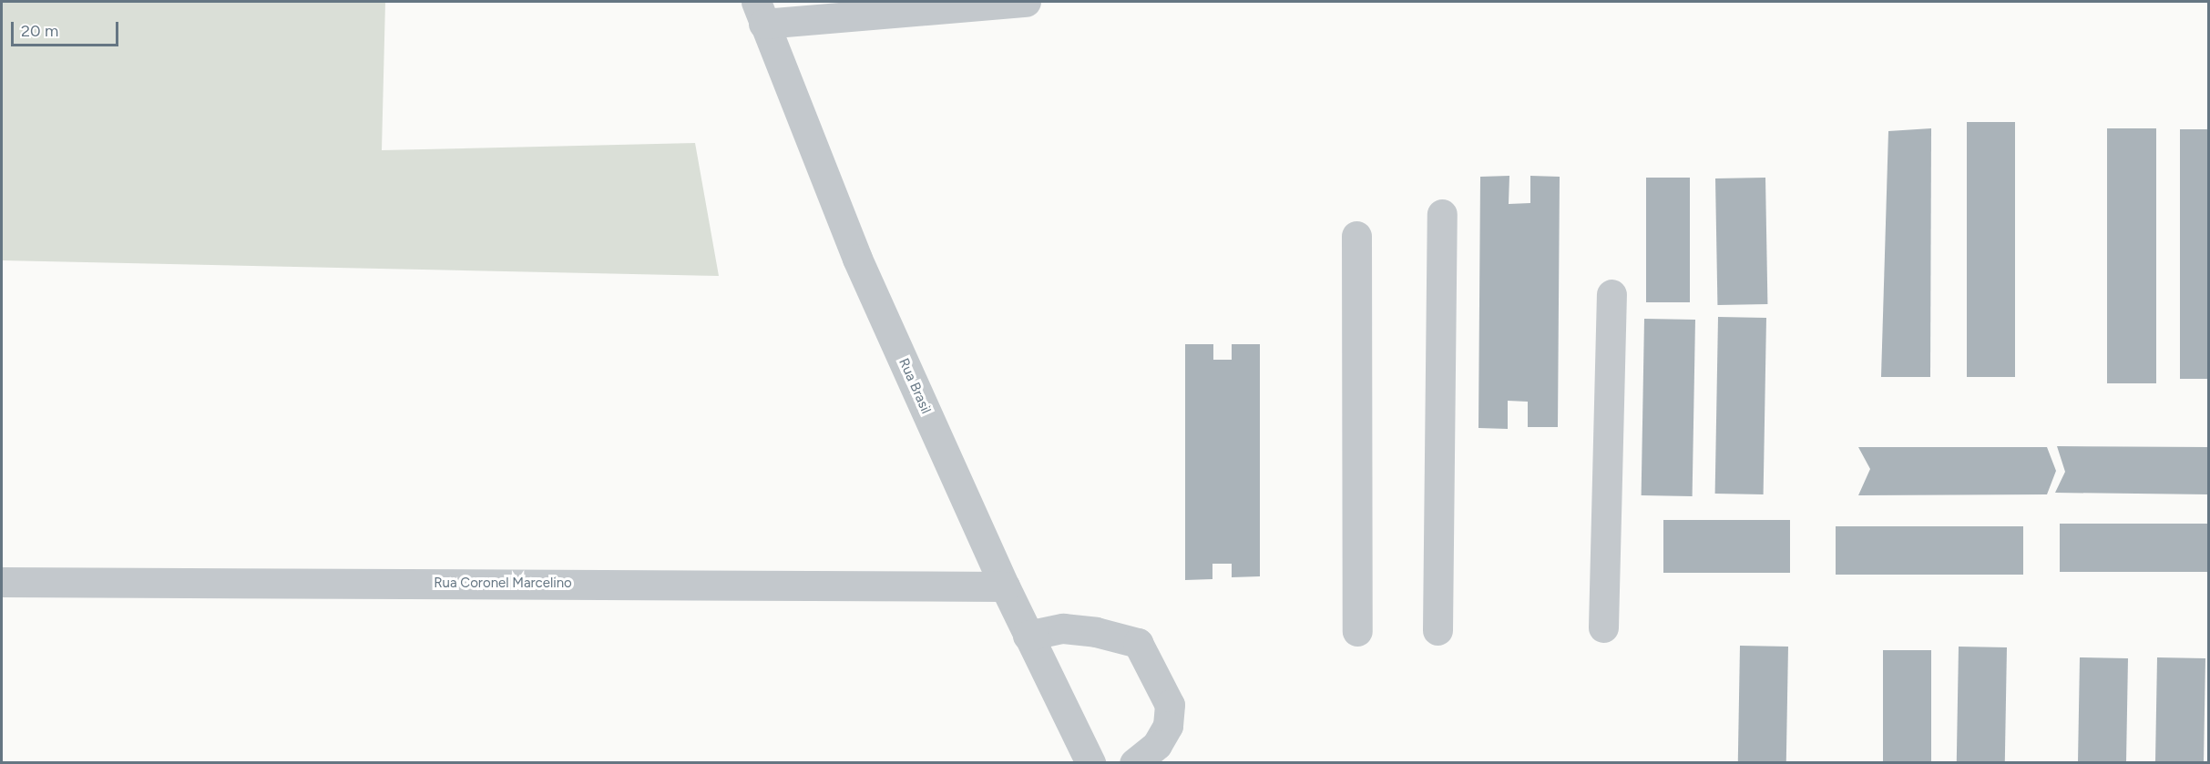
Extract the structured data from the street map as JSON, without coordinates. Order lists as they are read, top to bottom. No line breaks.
{"streets":{"street":["Rua Brasil","Rua Coronel Marcelino"]},"crossings":[["Rua Brasil","Rua Coronel Marcelino"]],"scale_bar":"20 m"}
